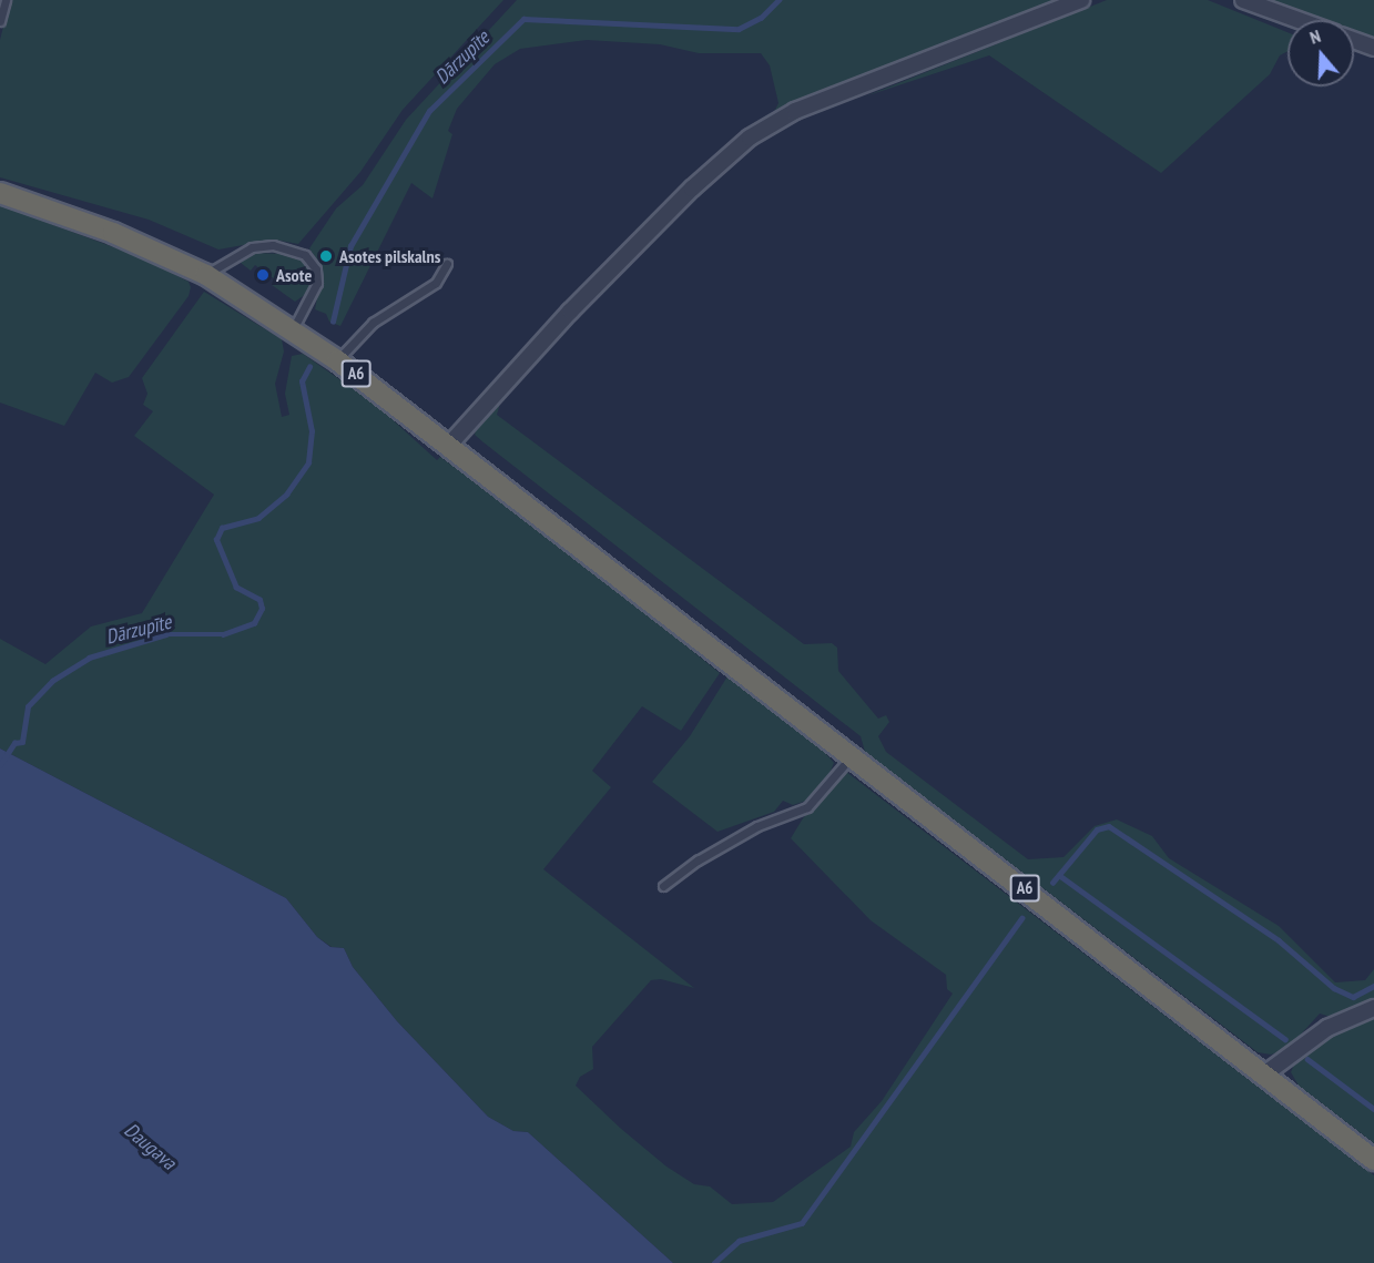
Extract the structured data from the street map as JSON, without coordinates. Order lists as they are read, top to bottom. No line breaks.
{"streets":{"highway":["A6"]},"water":["Dārzupīte","Daugava"],"places":["Asotes pilskalns","Asote"],"north":"top"}
